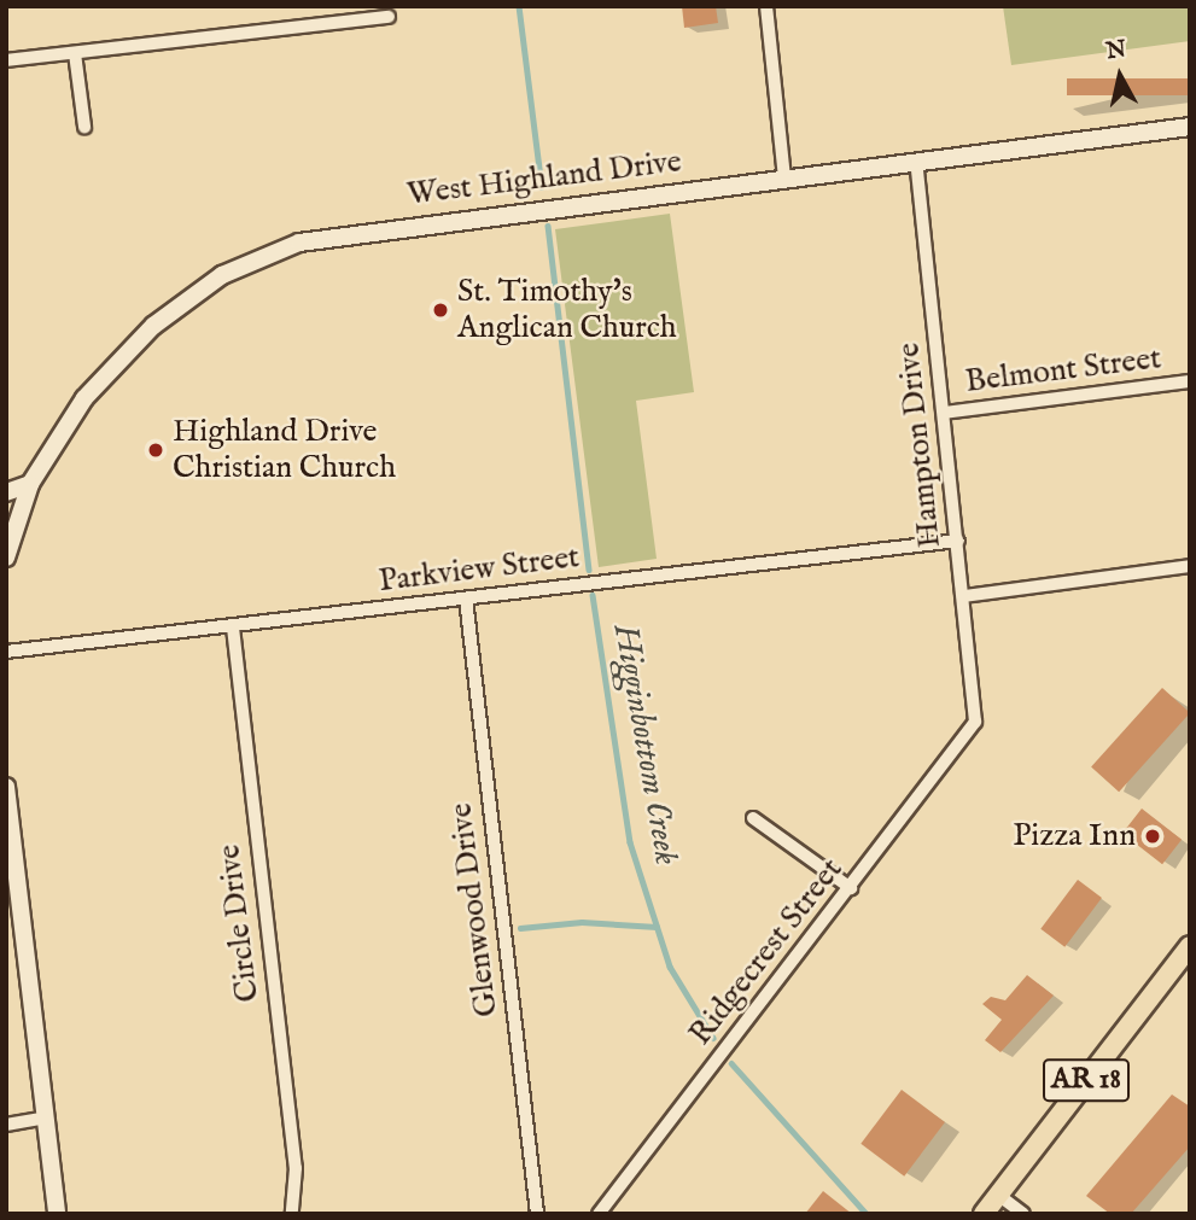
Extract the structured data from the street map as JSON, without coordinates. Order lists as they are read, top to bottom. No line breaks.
{"streets":{"main road":["AR 18"],"street":["West Highland Drive","Belmont Street","Hampton Drive","Parkview Street","Glenwood Drive","Circle Drive","Ridgecrest Street"]},"crossings":[["West Highland Drive","Hampton Drive"],["Belmont Street","Hampton Drive"],["Hampton Drive","Parkview Street"],["Hampton Drive","Ridgecrest Street"],["Parkview Street","Glenwood Drive"],["Parkview Street","Circle Drive"]],"water":["Higginbottom Creek"],"places":["St. Timothy's Anglican Church","Highland Drive Christian Church","Pizza Inn"],"north":"top"}
